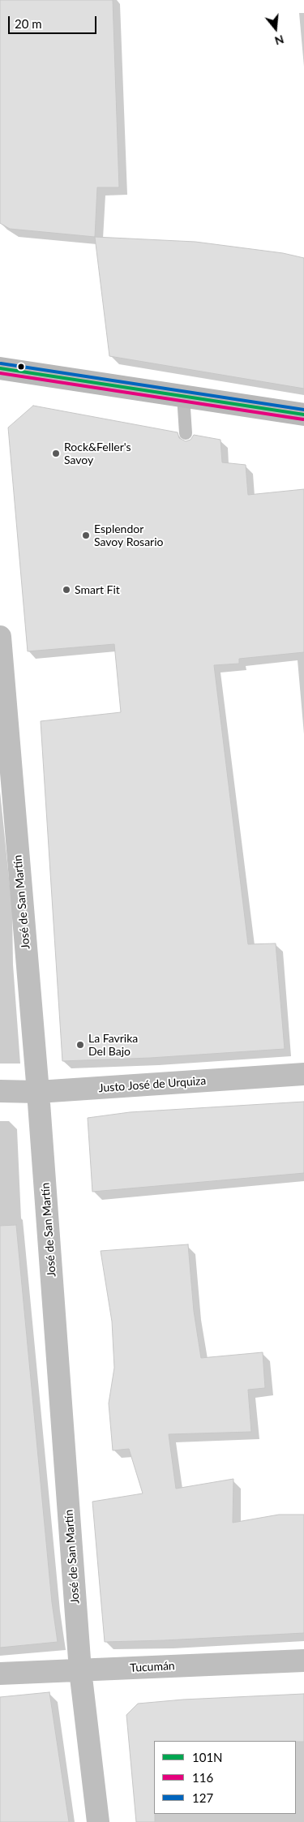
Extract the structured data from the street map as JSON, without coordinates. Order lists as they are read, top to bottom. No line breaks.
{"streets":{"street":["José de San Martín","Justo José de Urquiza","Tucumán"]},"crossings":[["José de San Martín","Justo José de Urquiza"],["José de San Martín","Tucumán"]],"places":["Rock&Feller's Savoy","Esplendor Savoy Rosario","Smart Fit","La Favrika Del Bajo"],"lines":["transit line 127","transit line 101N","transit line 116"],"legend":["101N","116","127"],"scale_bar":"20 m","north":"bottom"}
